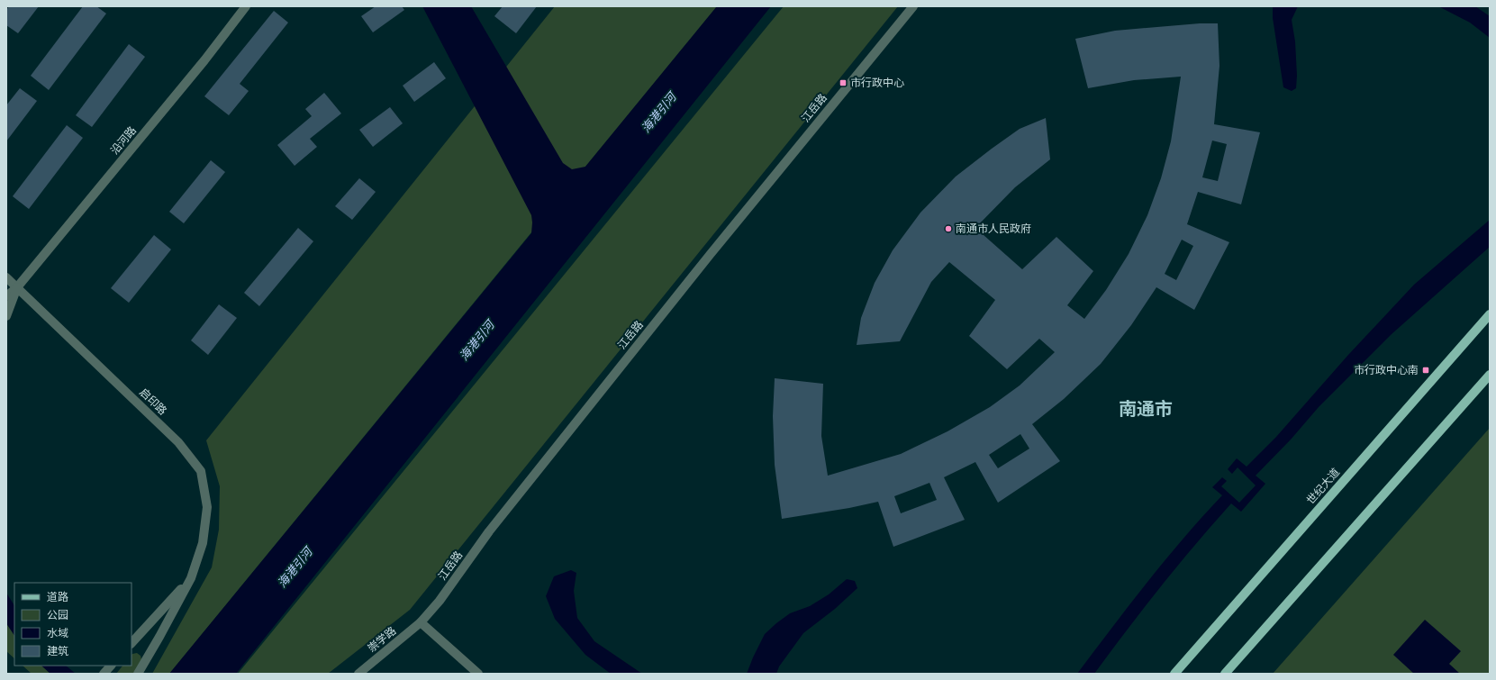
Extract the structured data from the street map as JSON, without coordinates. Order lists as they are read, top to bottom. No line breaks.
{"streets":{"main road":["世纪大道"],"street":["江岳路","沿河路","启印路","崇学路"]},"crossings":[["江岳路","崇学路"],["沿河路","启印路"]],"districts":["南通市"],"water":["海港引河"],"places":{"transit":["市行政中心","市行政中心南"],"other":["南通市人民政府"]},"legend":["道路","公园","水域","建筑"]}
